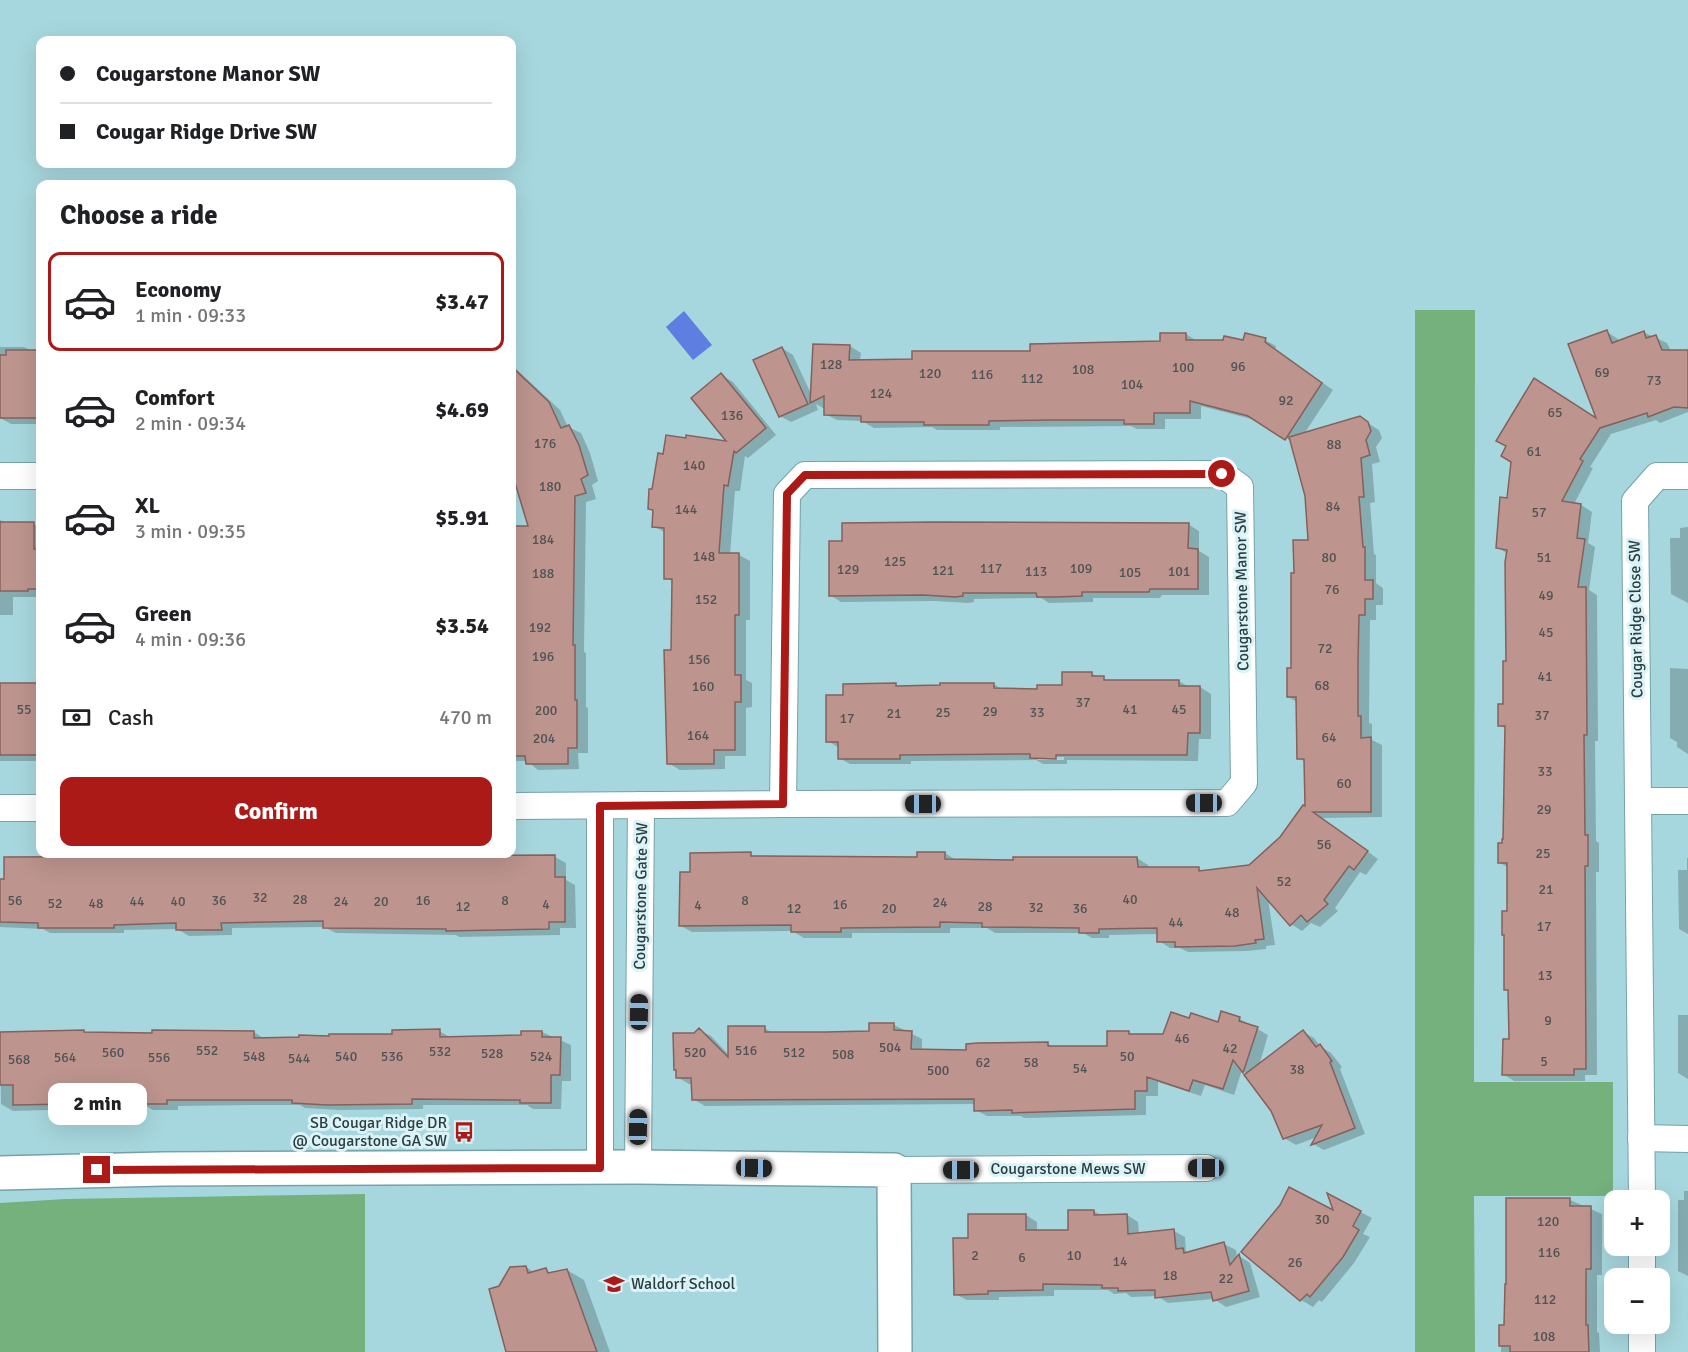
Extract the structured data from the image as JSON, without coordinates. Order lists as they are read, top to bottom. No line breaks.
{"streets":{"street":["Cougarstone Manor SW","Cougar Ridge Close SW","Cougarstone Gate SW","Cougarstone Mews SW"]},"crossings":[["Cougarstone Manor SW","Cougarstone Gate SW"]],"places":{"bus stop":["SB Cougar Ridge DR @ Cougarstone GA SW"],"school or university":["Waldorf School"]},"house_numbers":["128","96","100","108","69","120","116","112","73","104","124","92","65","136","176","88","61","140","180","84","144","57","184","148","80","51","125","117","109","129","121","113","101","105","188","76","49","152","192","45","72","196","156","41","68","160","37","55","41","45","200","29","25","33","21","37","17","164","64","204","33","60","29","56","25","52","21","32","28","40","56","36","16","8","8","44","40","24","20","24","52","48","4","16","4","12","28","32","12","20","36","48","44","17","13","9","46","504","42","552","516","532","560","520","512","528","508","548","540","536","524","50","564","556","544","568","5","62","58","54","38","500","30","120","116","2","10","6","14","26","18","22","112","108"],"page":{"banner":["Cougarstone Manor SW","Cougar Ridge Drive SW"],"heading":"Choose a ride","list":[{"name":"Economy","note":"1 min · 09:33","value":"$3.47"},{"name":"Comfort","note":"2 min · 09:34","value":"$4.69"},{"name":"XL","note":"3 min · 09:35","value":"$5.91"},{"name":"Green","note":"4 min · 09:36","value":"$3.54"}],"pay":["Cash","470 m"],"buttons":"Confirm","bubble":"2 min","map_buttons":["+","−"]}}
